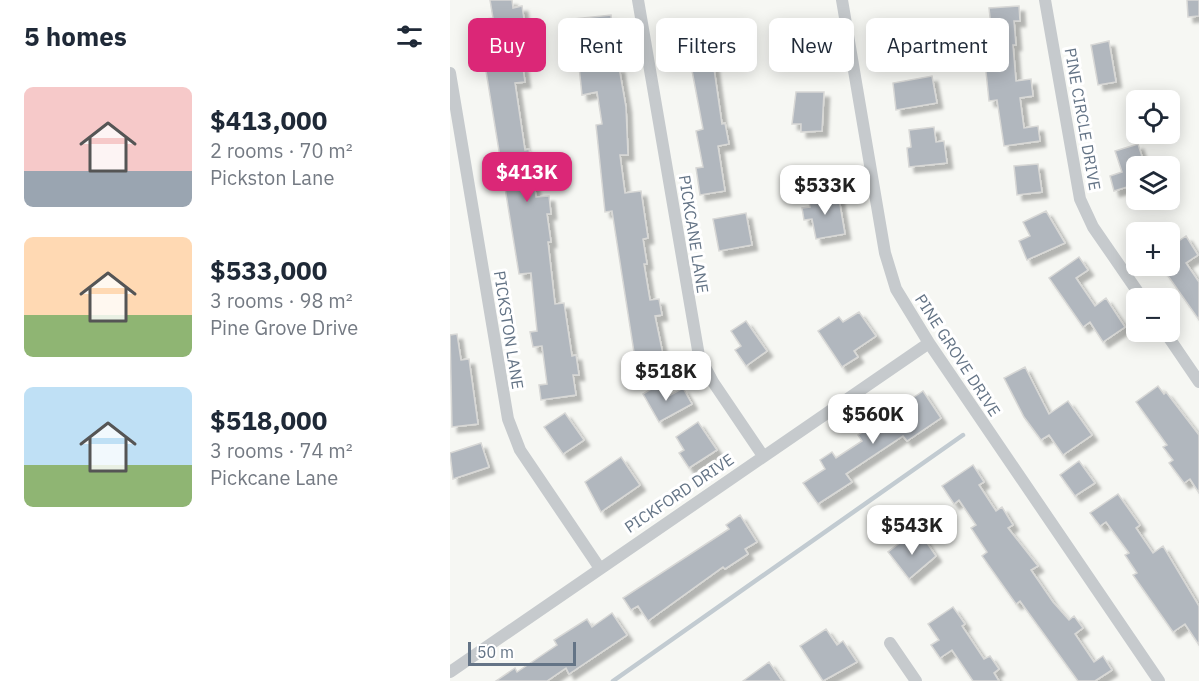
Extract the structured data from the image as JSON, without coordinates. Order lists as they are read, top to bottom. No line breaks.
{"streets":{"street":["PINE CIRCLE DRIVE","PICKCANE LANE","PICKSTON LANE","PINE GROVE DRIVE","PICKFORD DRIVE"]},"crossings":[["PICKCANE LANE","PICKFORD DRIVE"],["PICKSTON LANE","PICKFORD DRIVE"],["PINE GROVE DRIVE","PICKFORD DRIVE"]],"scale_bar":"50 m","page":{"heading":"5 homes","chip":["Buy","Rent","Filters","New","Apartment"],"list":[{"name":"$413,000","note":"2 rooms · 70 m² · Pickston Lane"},{"name":"$533,000","note":"3 rooms · 98 m² · Pine Grove Drive"},{"name":"$518,000","note":"3 rooms · 74 m² · Pickcane Lane"}],"map_buttons":["+","−"],"price":["$413K","$533K","$518K","$560K","$543K"],"scale":"50 m"}}
